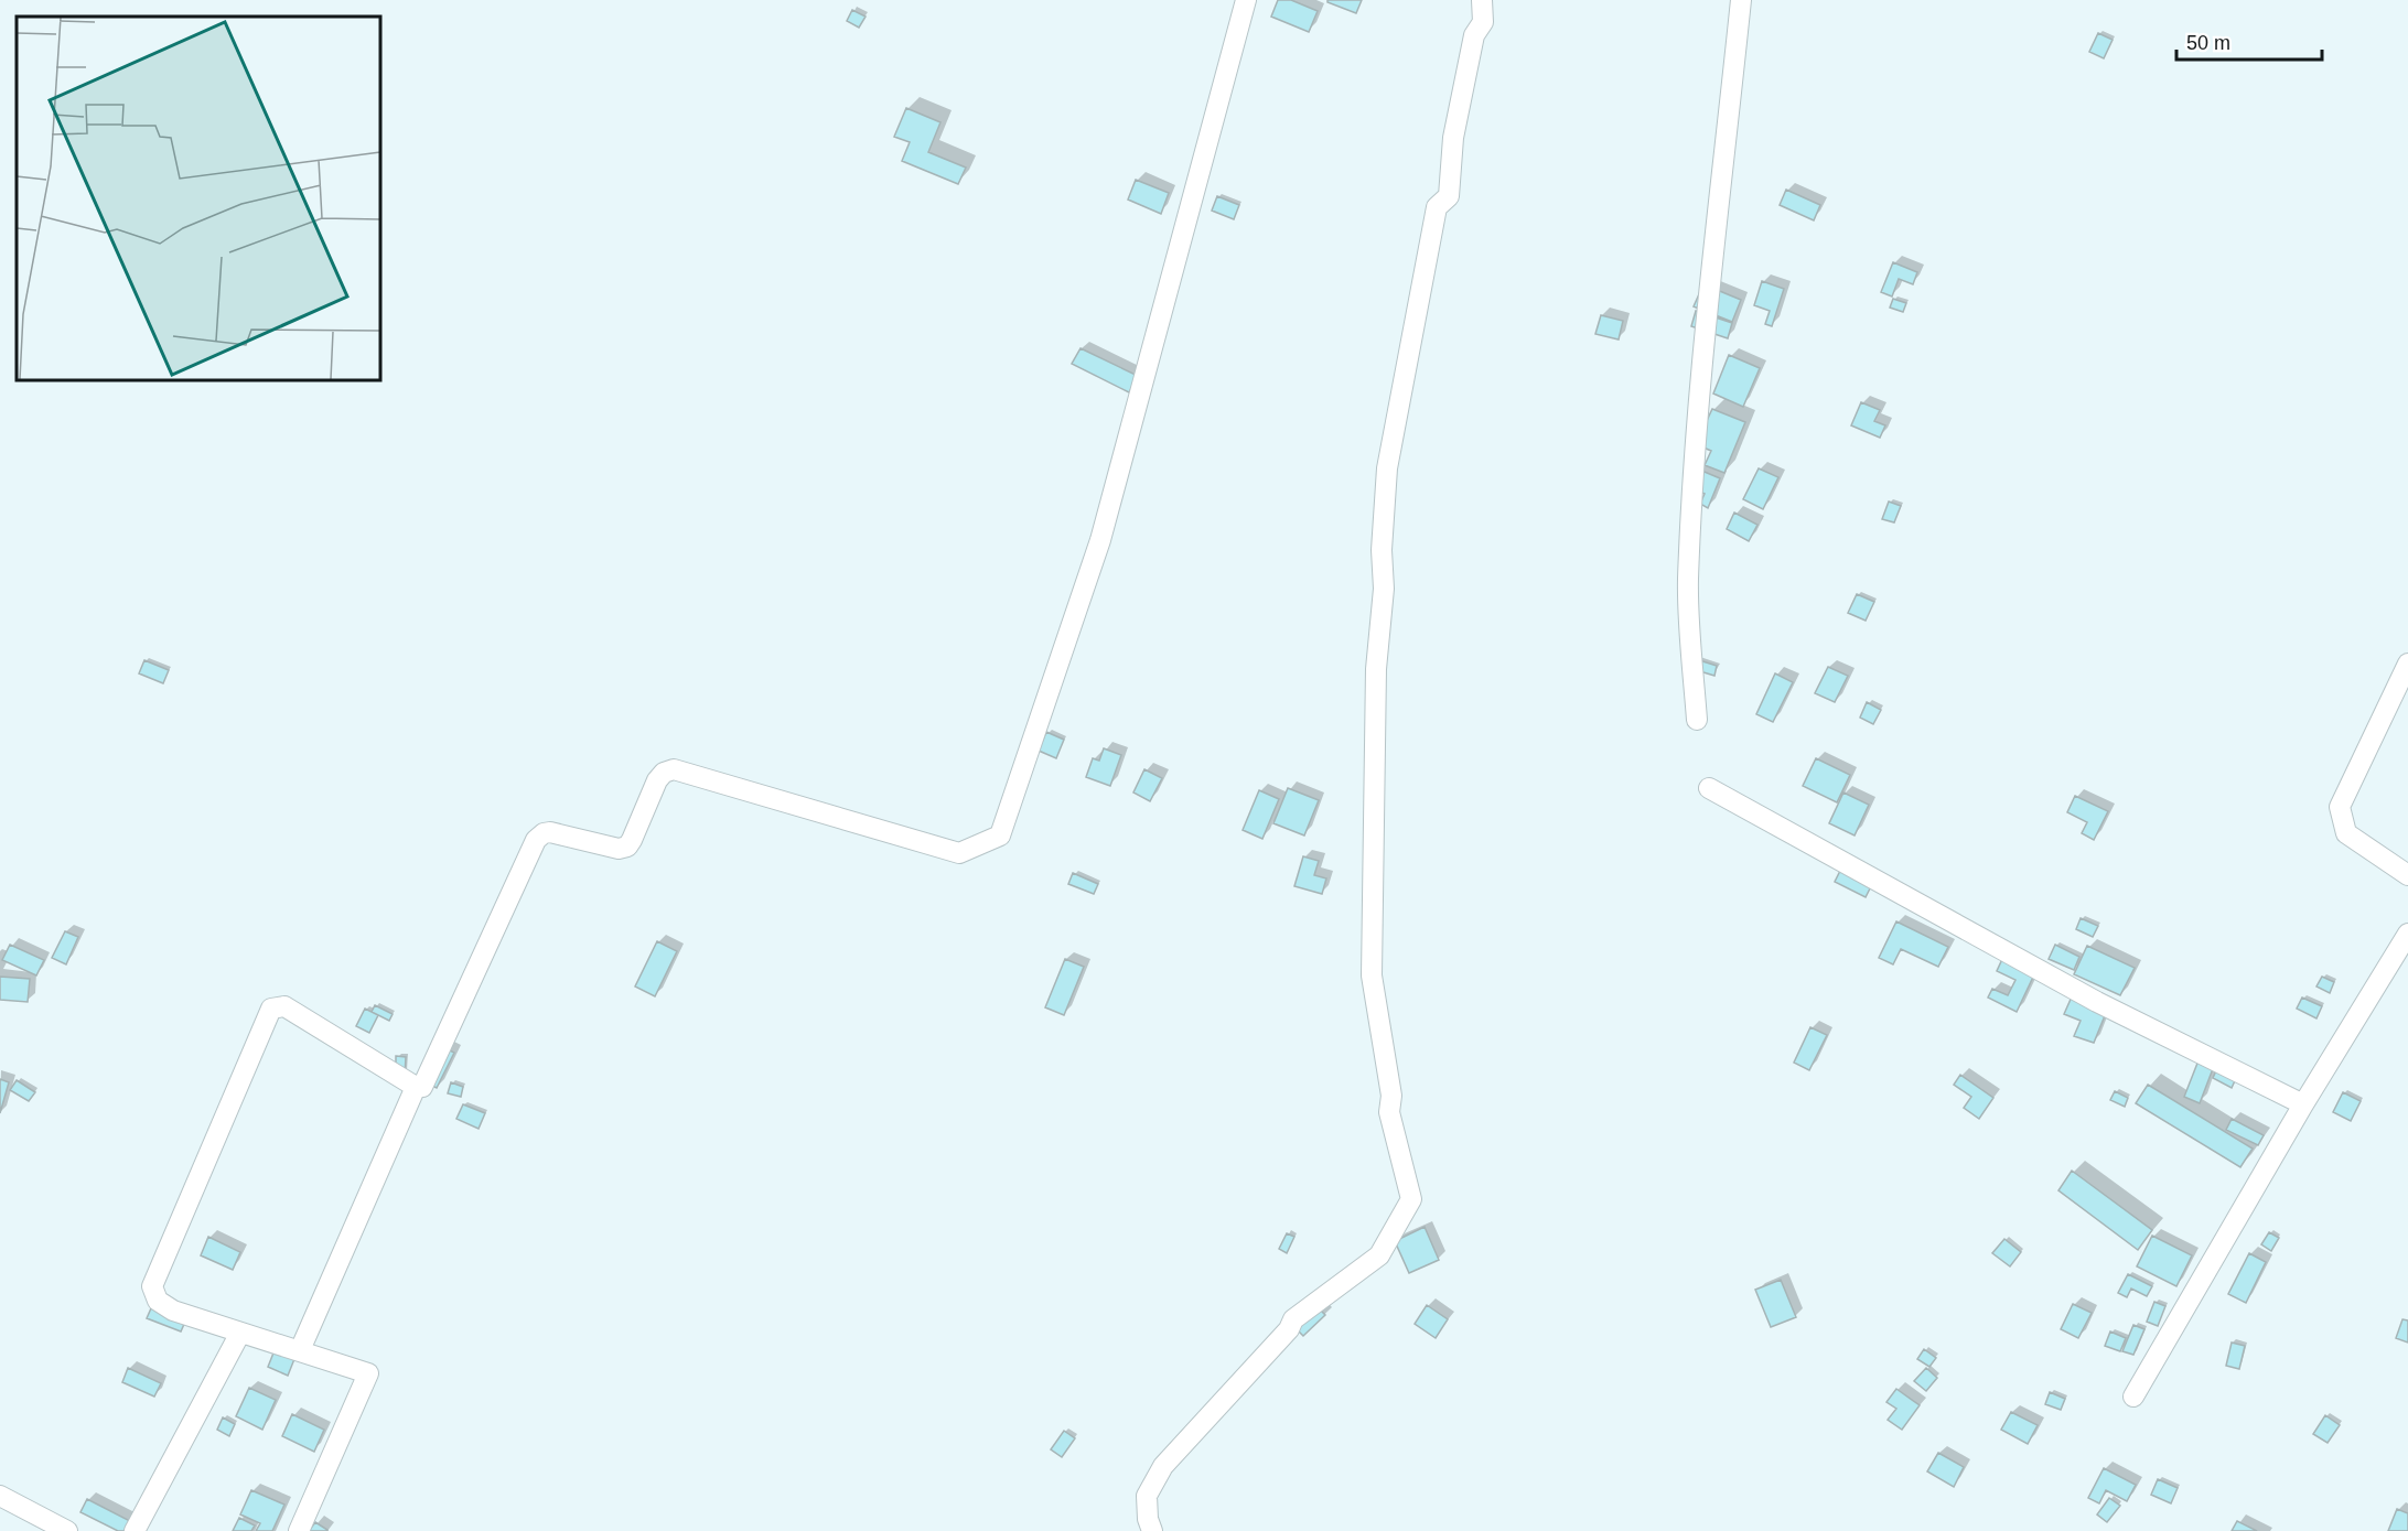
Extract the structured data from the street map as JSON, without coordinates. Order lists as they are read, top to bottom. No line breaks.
{"scale_bar":"50 m"}
